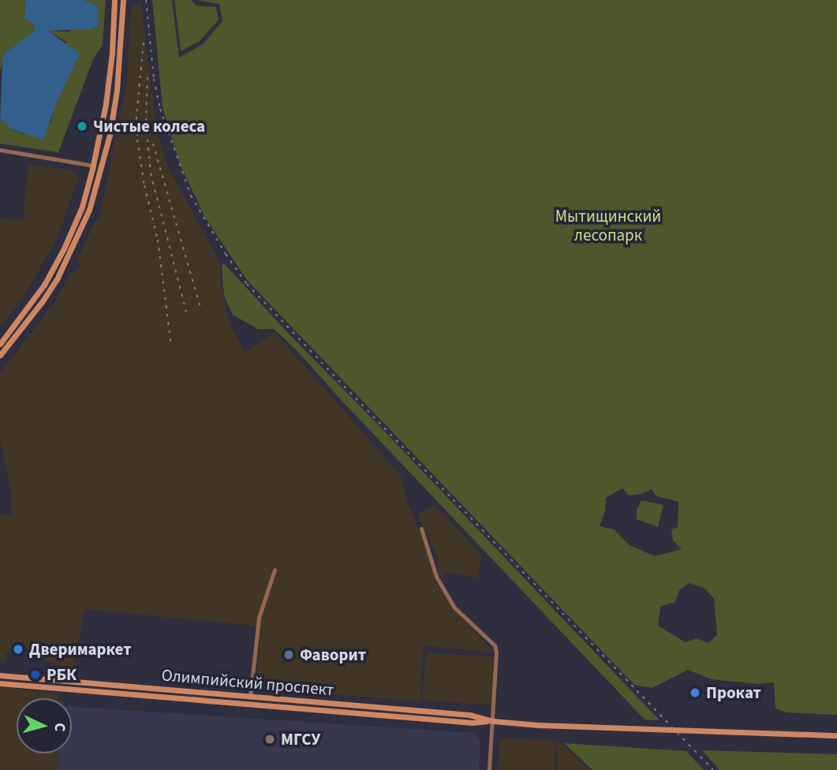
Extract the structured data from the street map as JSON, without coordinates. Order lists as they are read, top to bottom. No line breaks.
{"streets":{"main road":["Олимпийский проспект"]},"parks":["Мытищинский лесопарк"],"places":["Чистые колеса","Дверимаркет","Фаворит","РБК","Прокат","МГСУ"],"north":"right"}
